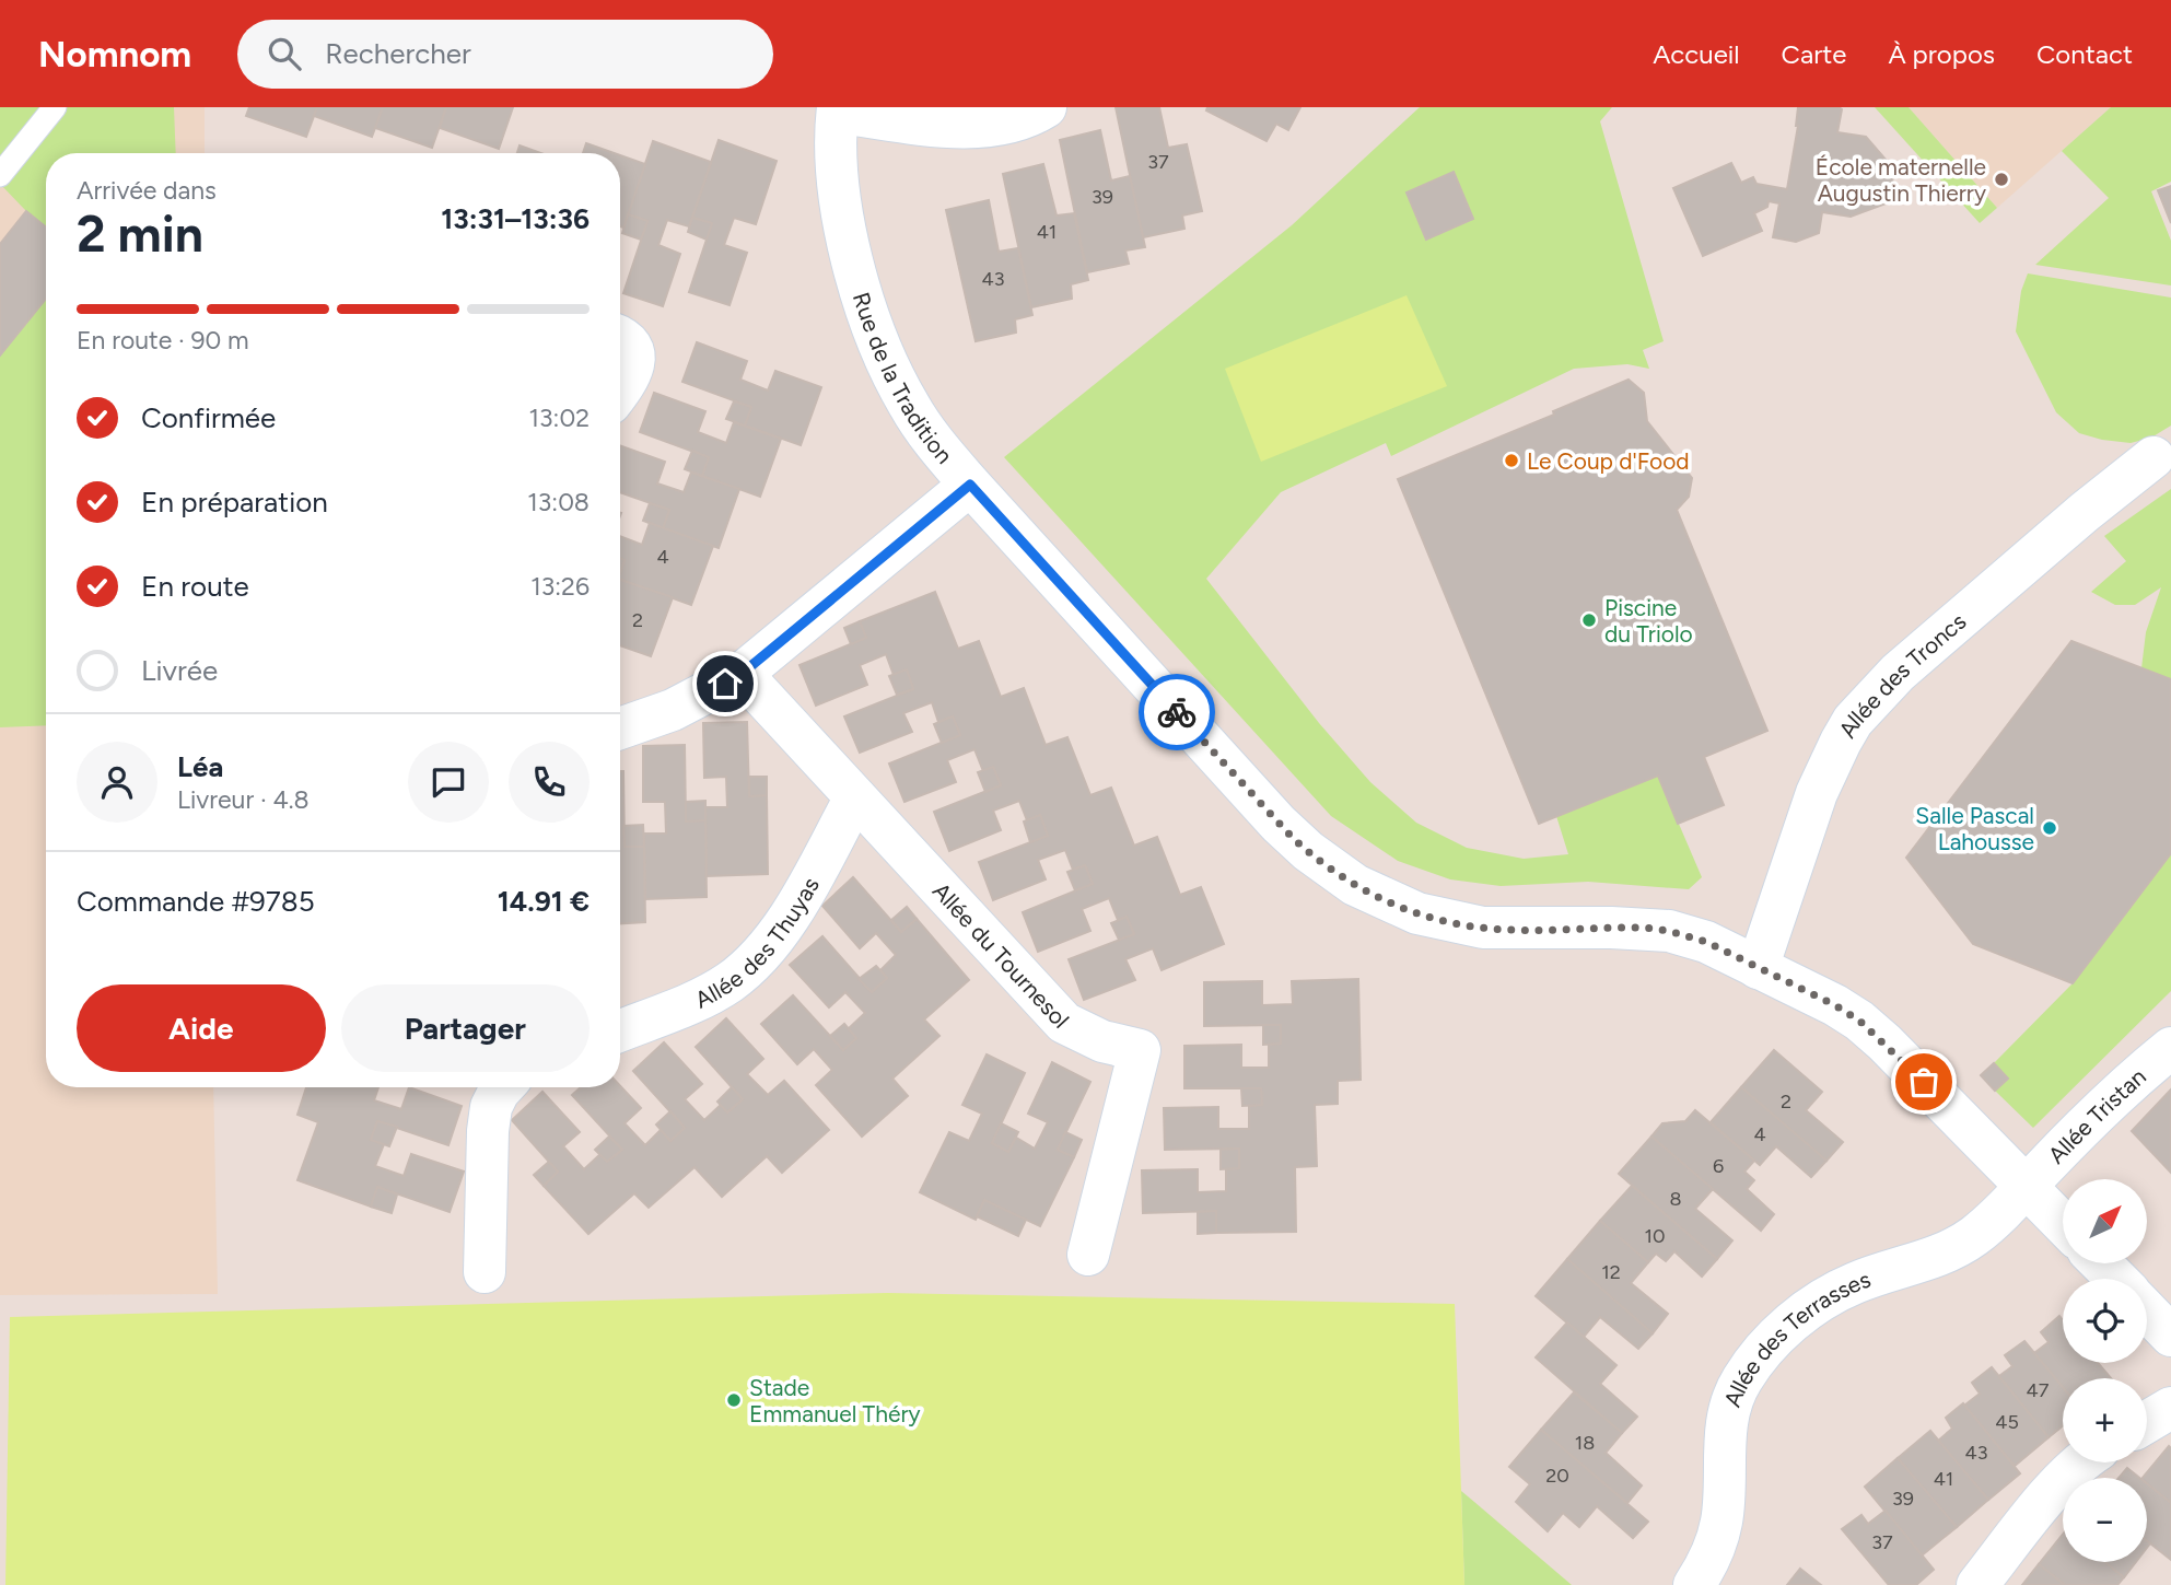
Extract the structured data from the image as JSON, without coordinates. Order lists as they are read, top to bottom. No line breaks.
{"streets":{"street":["Rue de la Tradition","Allée des Troncs","Allée des Thuyas","Allée du Tournesol","Allée Tristan","Allée des Terrasses"]},"crossings":[["Rue de la Tradition","Allée des Troncs"],["Rue de la Tradition","Allée Tristan"],["Rue de la Tradition","Allée des Terrasses"],["Allée des Thuyas","Allée du Tournesol"],["Allée Tristan","Allée des Terrasses"]],"places":["École maternelle Augustin Thierry","Le Coup d'Food","Piscine du Triolo","Salle Pascal Lahousse","Stade Emmanuel Théry"],"house_numbers":["37","39","41","43","4","2","2","4","6","8","10","12","47","45","18","43","20","41","39","37"],"north":"top right","page":{"header":"Nomnom","search":"Rechercher","nav":["Accueil","Carte","À propos","Contact"],"heading":["2 min","Arrivée dans","13:31–13:36"],"panel":["Léa","Livreur · 4.8","Commande #9785","14.91 €"],"bar":"En route · 90 m","list":[["Confirmée","13:02"],["En préparation","13:08"],["En route","13:26"],"Livrée"],"buttons":["Aide","Partager"],"map_buttons":["+","−"]}}
